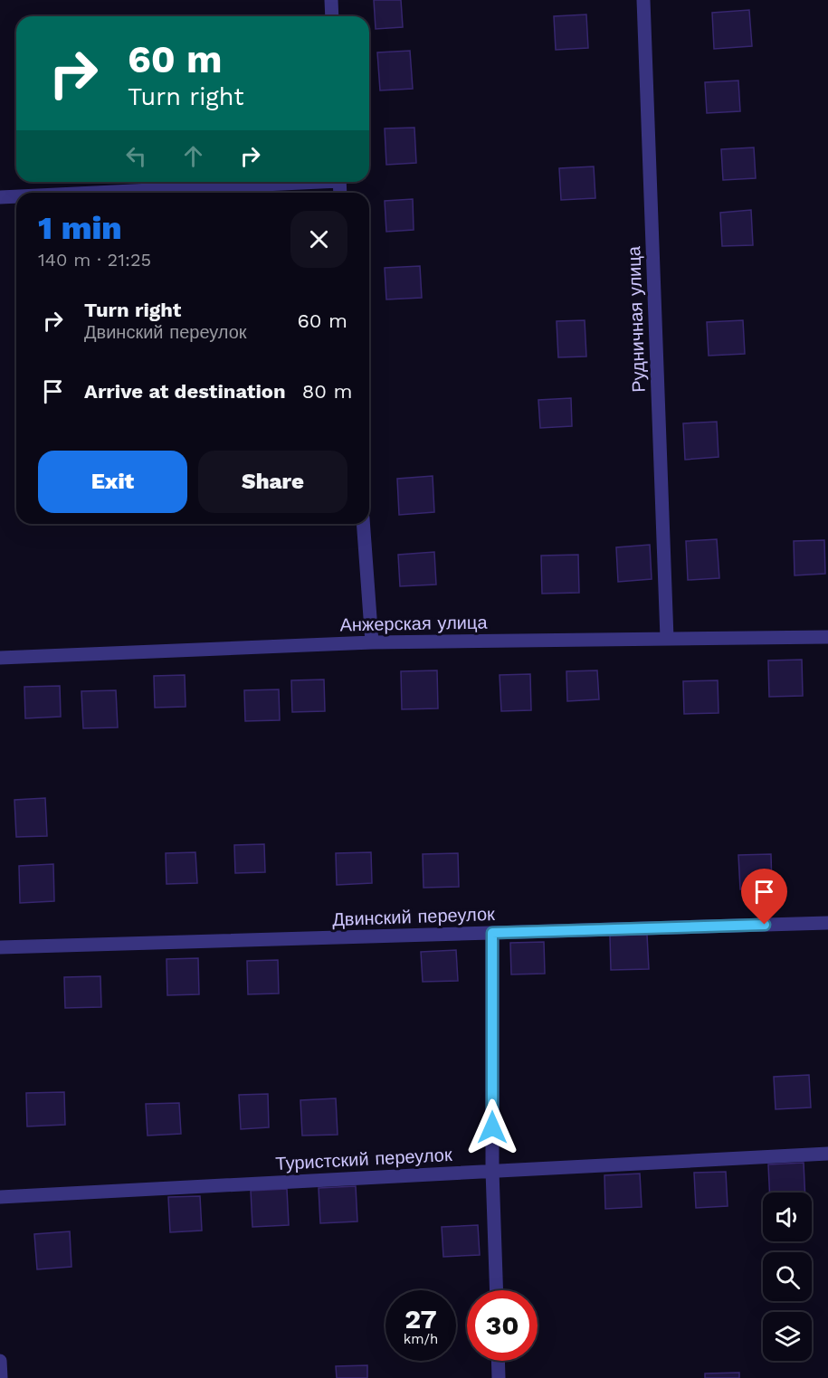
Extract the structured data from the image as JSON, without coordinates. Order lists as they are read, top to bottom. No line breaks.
{"streets":{"street":["Рудничная улица","Анжерская улица","Двинский переулок","Туристский переулок"]},"crossings":[["Рудничная улица","Анжерская улица"]],"page":{"turn":["60 m","Turn right"],"heading":["1 min","140 m · 21:25"],"list":[{"name":"Turn right","note":"Двинский переулок","value":"60 m"},{"name":"Arrive at destination","value":"80 m"}],"buttons":["Exit","Share"],"speed":"27 km/h","limit":"30"}}
